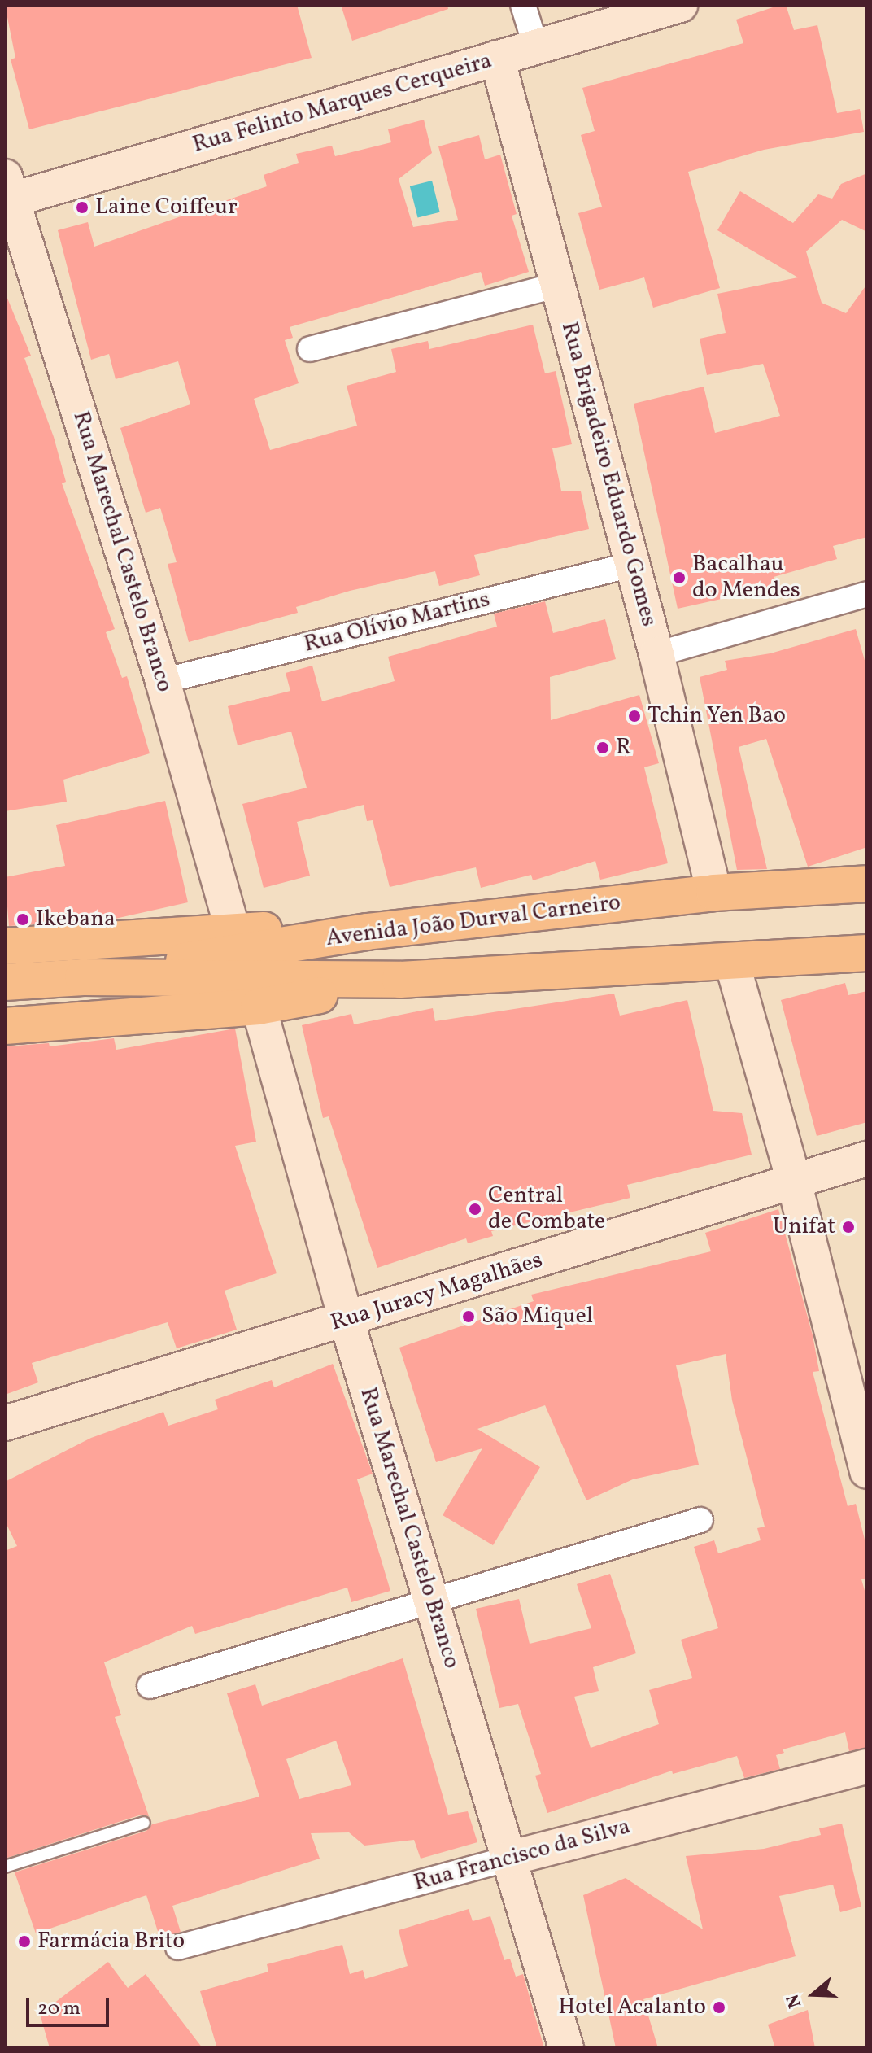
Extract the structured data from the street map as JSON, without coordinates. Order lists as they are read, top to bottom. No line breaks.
{"streets":{"main road":["Avenida João Durval Carneiro"],"street":["Rua Felinto Marques Cerqueira","Rua Brigadeiro Eduardo Gomes","Rua Marechal Castelo Branco","Rua Olívio Martins","Rua Juracy Magalhães","Rua Francisco da Silva"]},"crossings":[["Rua Felinto Marques Cerqueira","Rua Brigadeiro Eduardo Gomes"],["Rua Felinto Marques Cerqueira","Rua Marechal Castelo Branco"],["Rua Brigadeiro Eduardo Gomes","Rua Olívio Martins"],["Rua Brigadeiro Eduardo Gomes","Avenida João Durval Carneiro"],["Rua Marechal Castelo Branco","Rua Olívio Martins"],["Rua Marechal Castelo Branco","Rua Juracy Magalhães"],["Rua Marechal Castelo Branco","Rua Francisco da Silva"]],"places":["Laine Coiffeur","Bacalhau do Mendes","Tchin Yen Bao","R","Ikebana","Central de Combate","Unifat","São Miquel","Farmácia Brito","Hotel Acalanto"],"scale_bar":"20 m","north":"left"}
